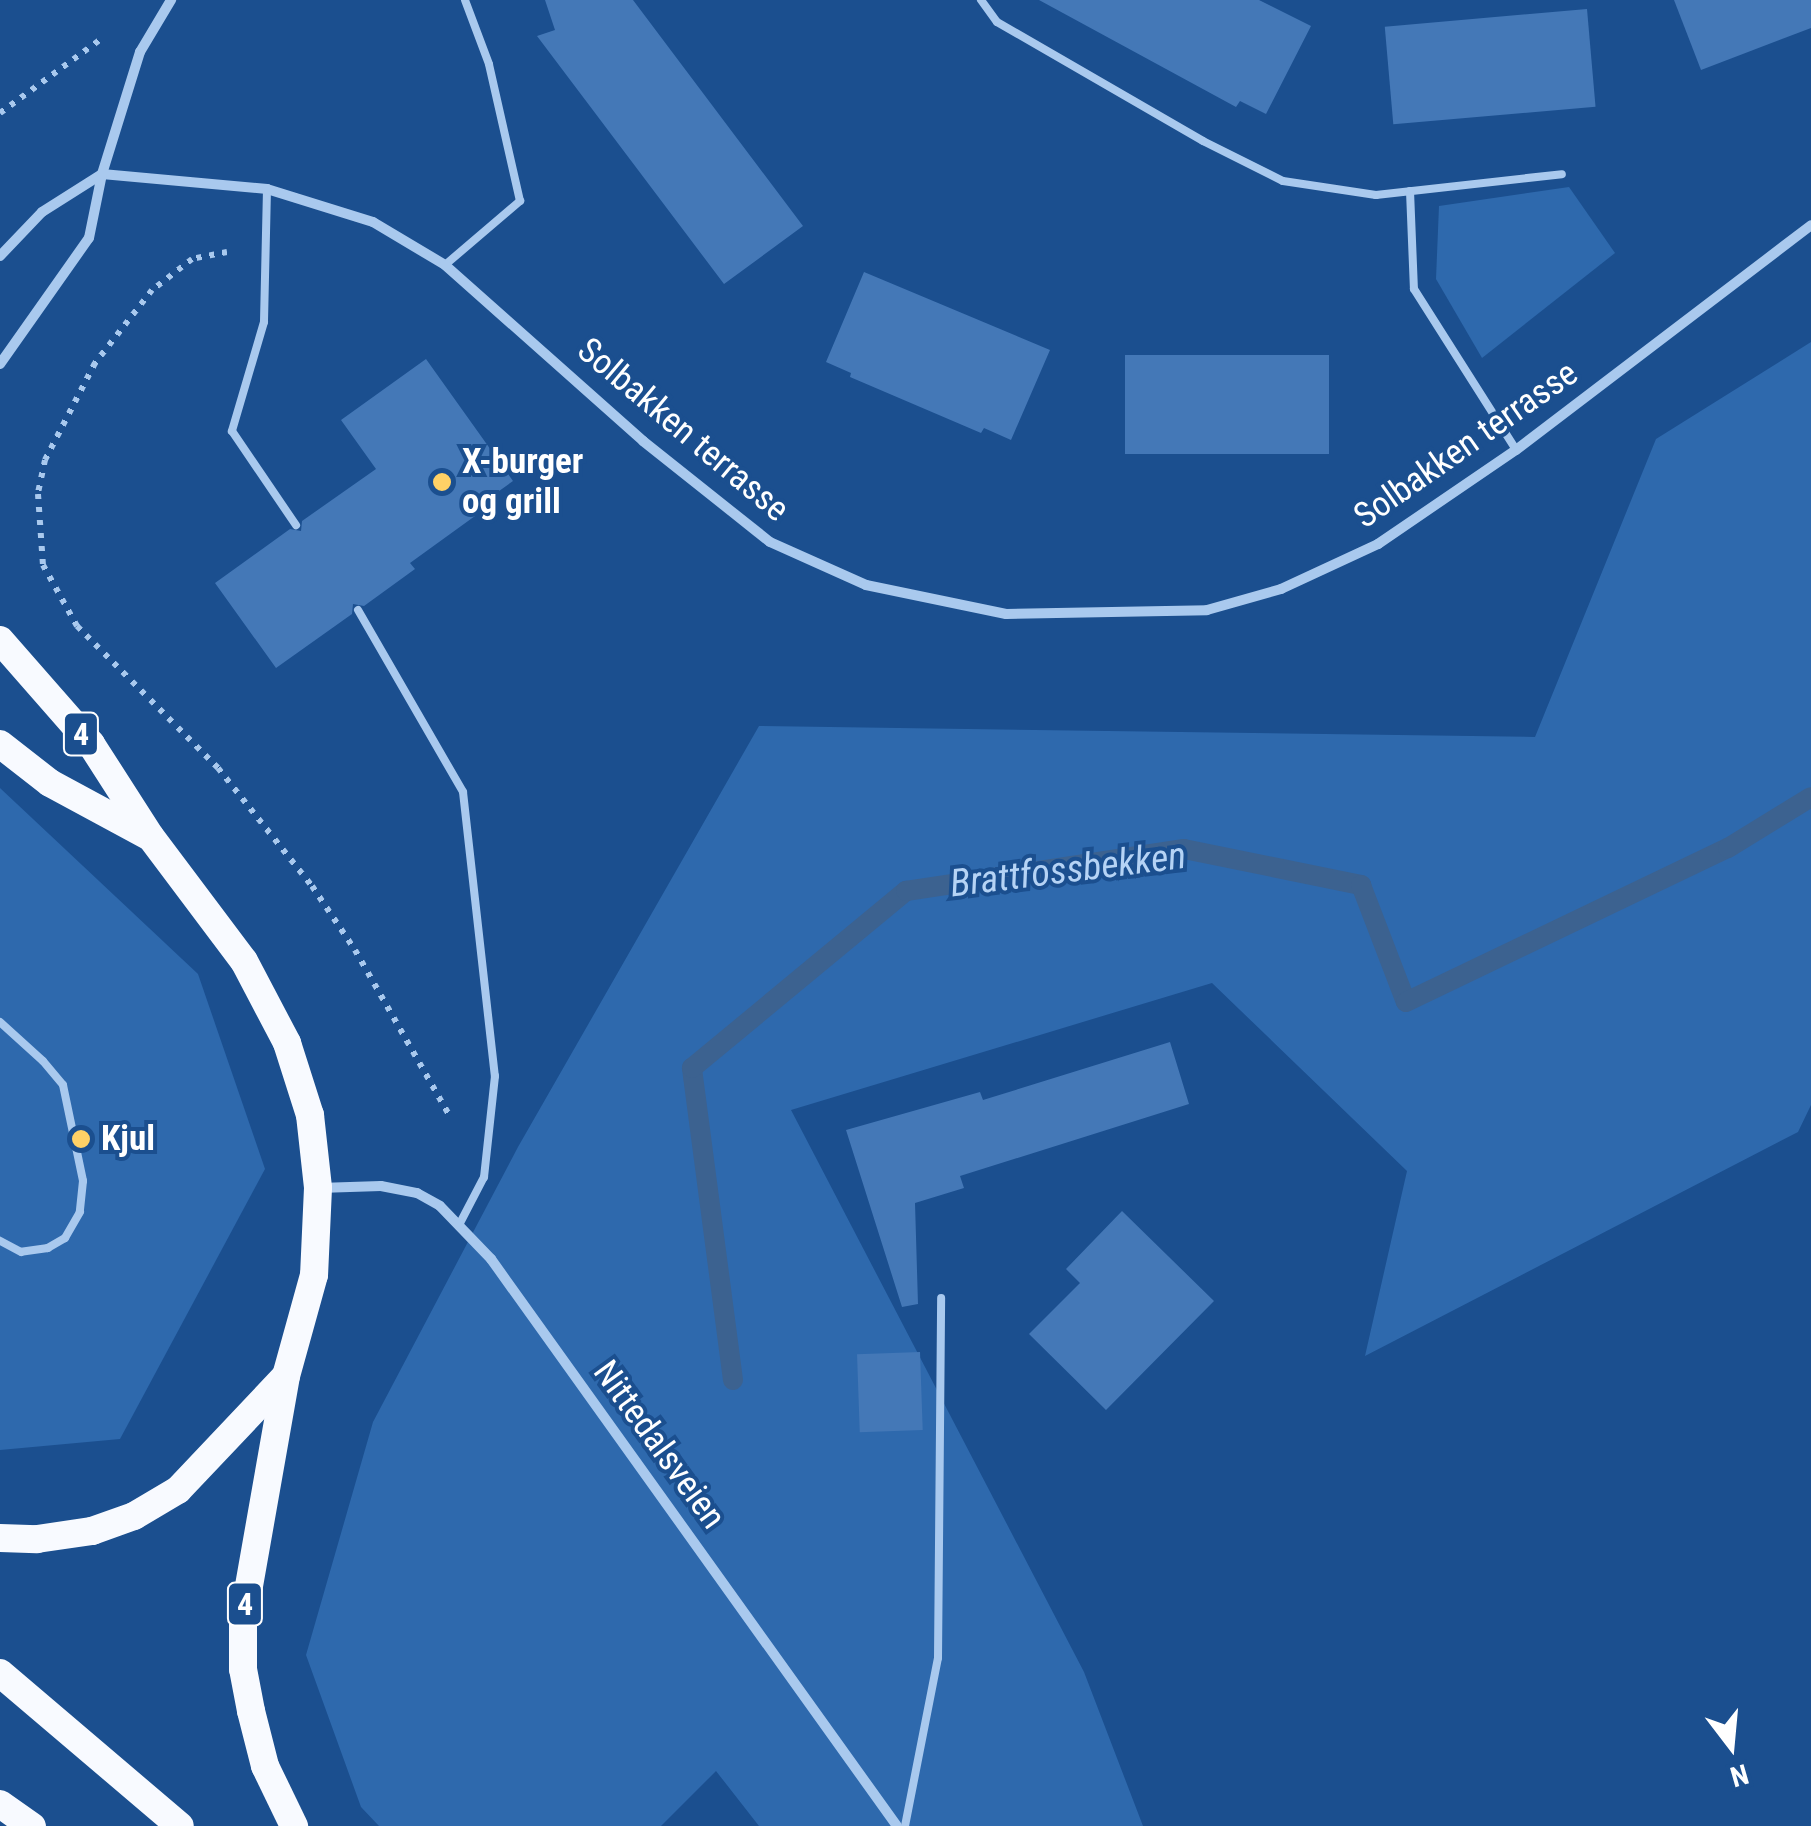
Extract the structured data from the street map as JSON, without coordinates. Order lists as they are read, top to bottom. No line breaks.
{"streets":{"highway":["4"],"street":["Solbakken terrasse","Nittedalsveien"]},"crossings":[["4","Nittedalsveien"]],"water":["Brattfossbekken"],"places":["X-burger og grill","Kjul"],"north":"bottom"}
